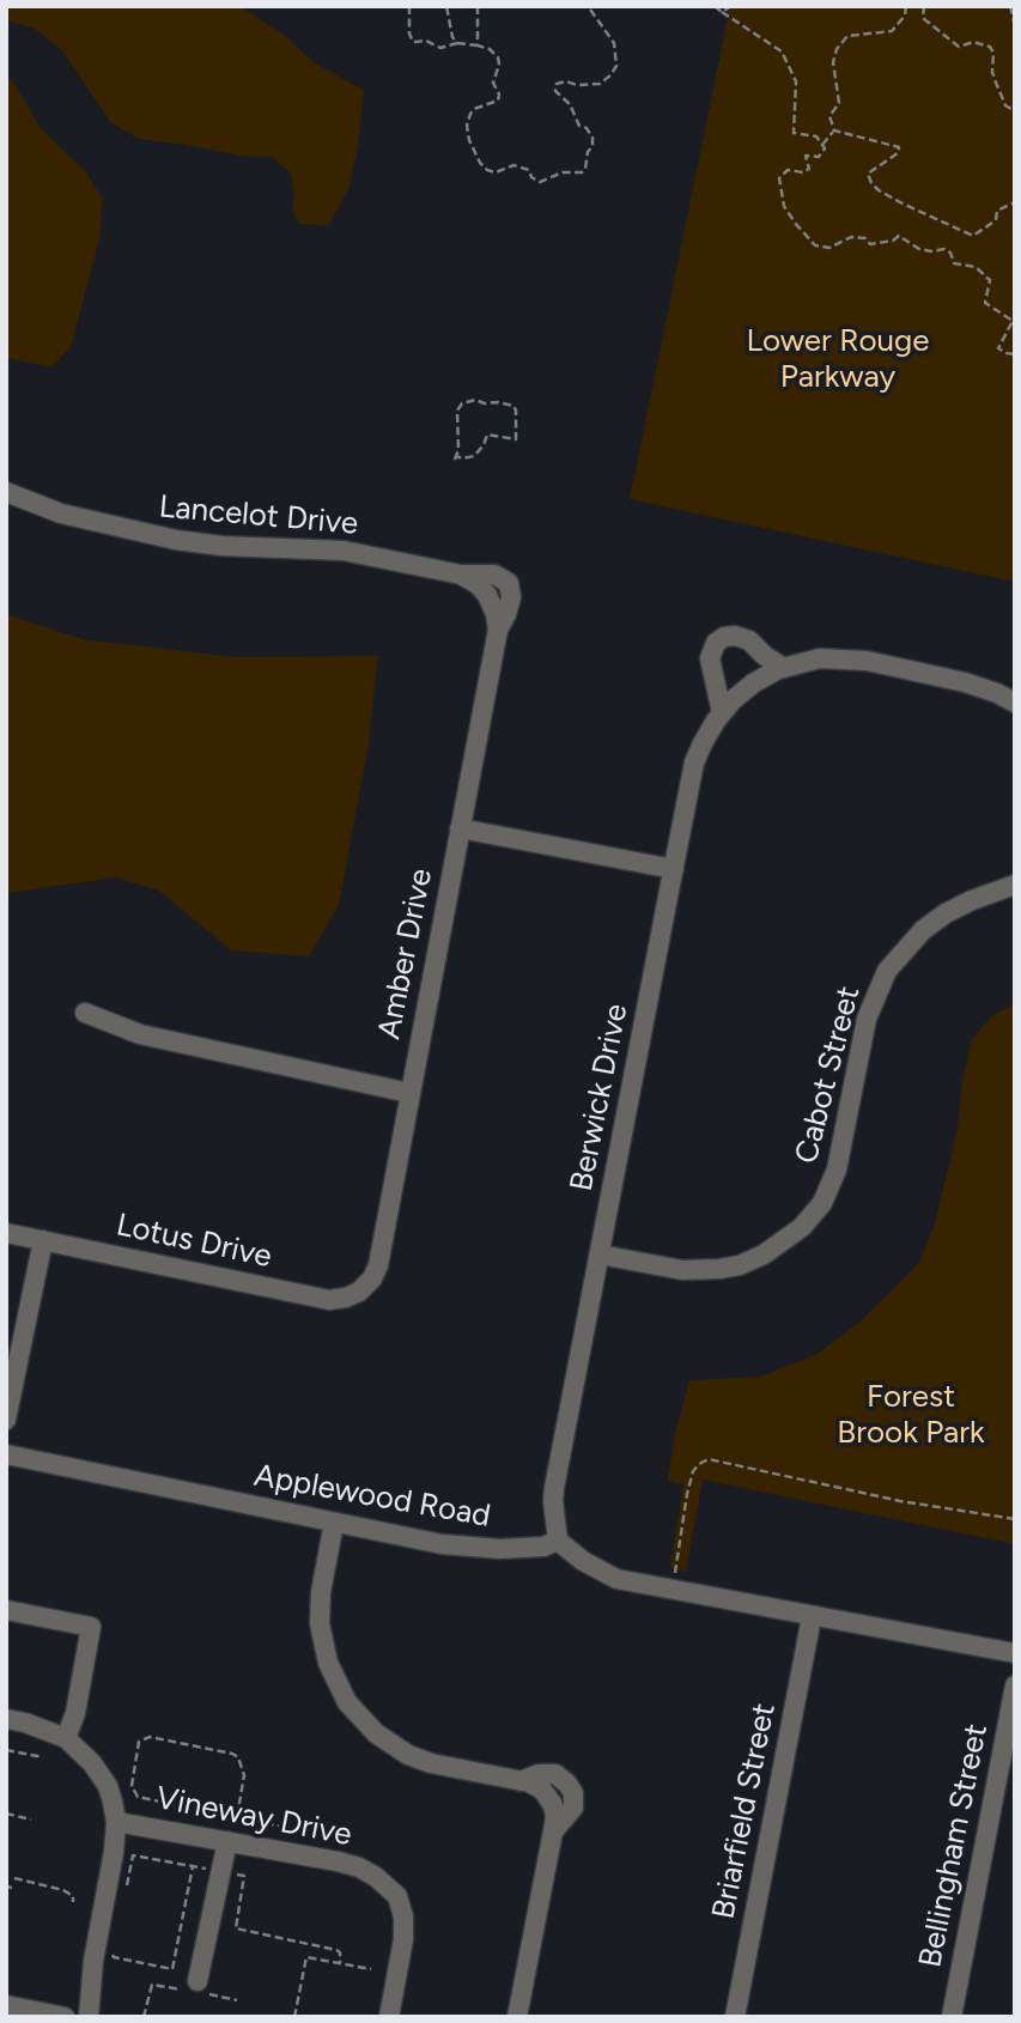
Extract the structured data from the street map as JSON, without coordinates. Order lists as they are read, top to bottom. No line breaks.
{"streets":{"street":["Lancelot Drive","Amber Drive","Cabot Street","Berwick Drive","Lotus Drive","Applewood Road","Briarfield Street","Vineway Drive","Bellingham Street"]},"crossings":[["Lancelot Drive","Amber Drive"],["Amber Drive","Lotus Drive"],["Cabot Street","Berwick Drive"],["Berwick Drive","Applewood Road"]],"parks":["Lower Rouge Parkway","Forest Brook Park"]}
